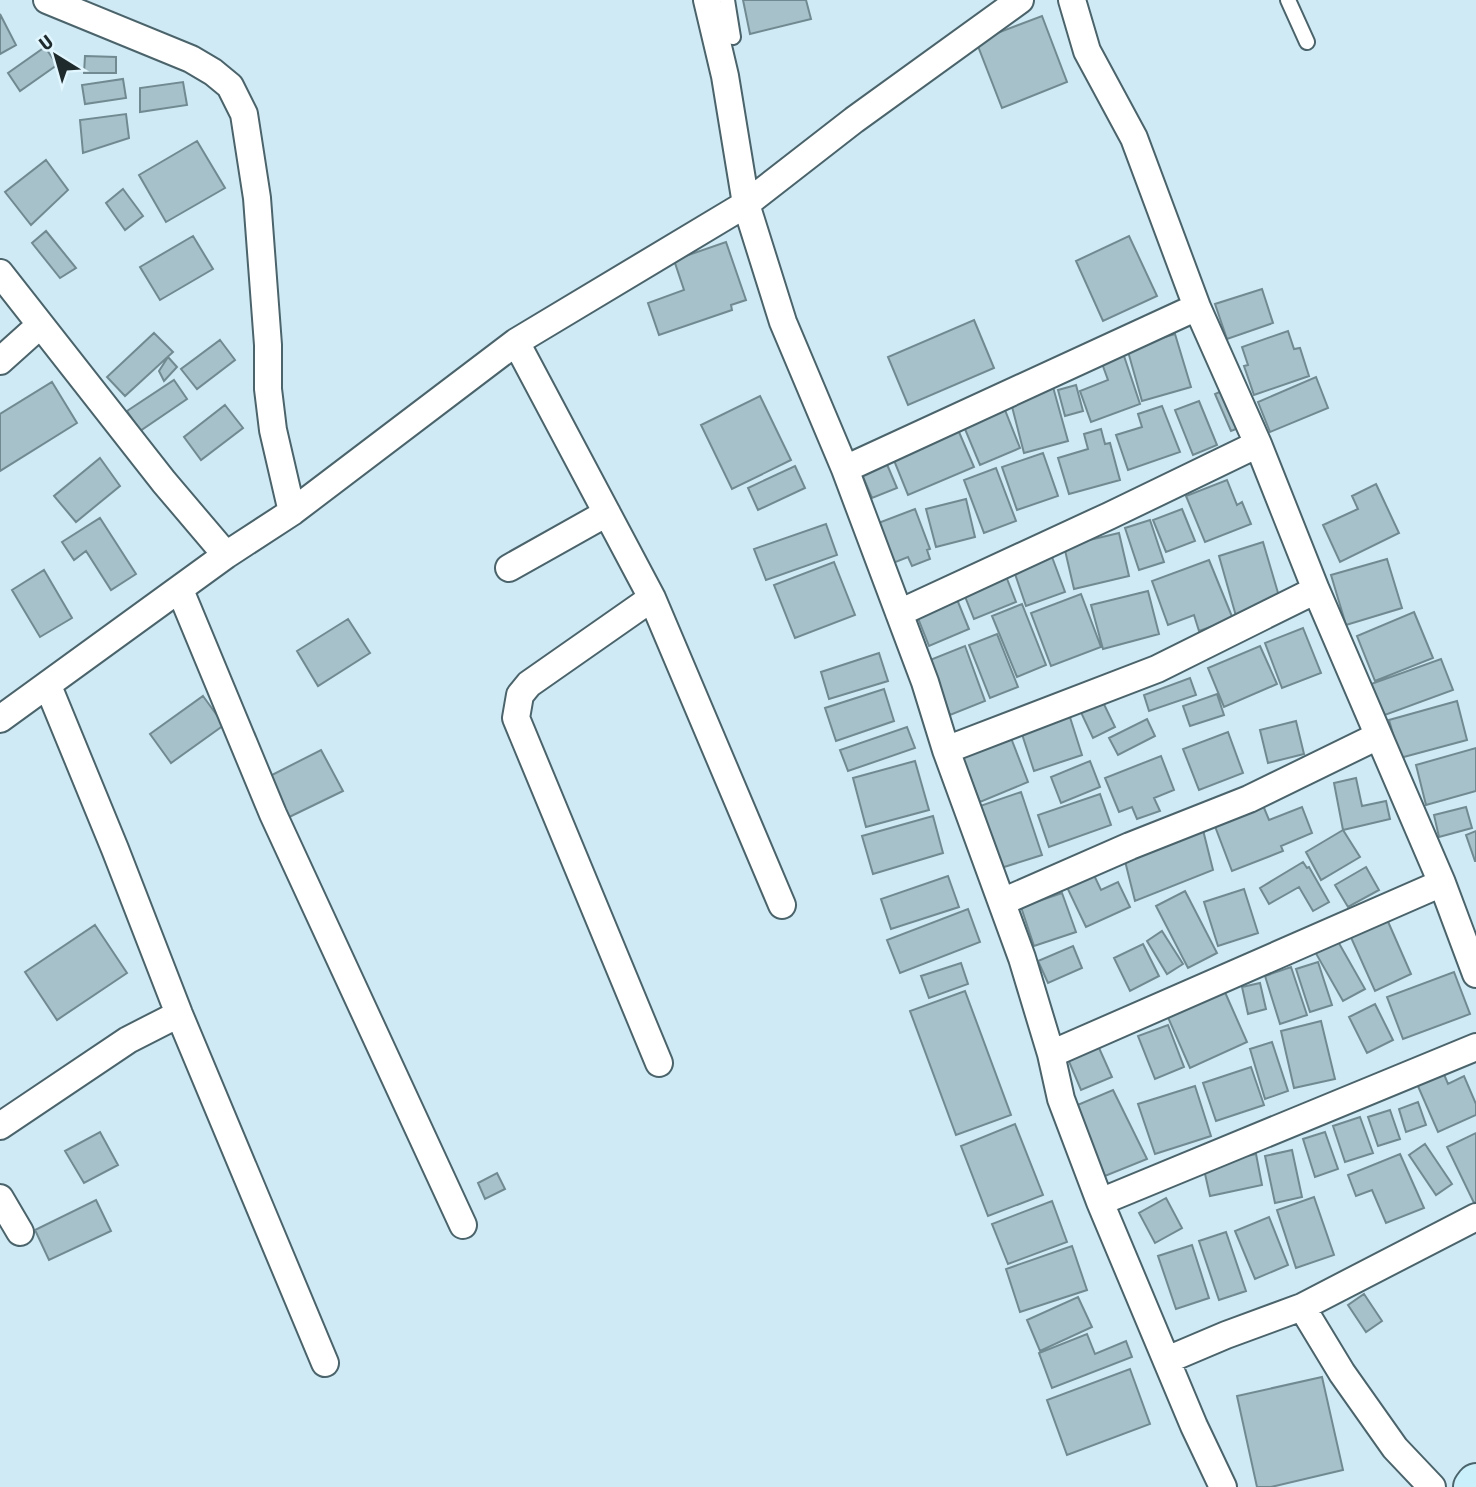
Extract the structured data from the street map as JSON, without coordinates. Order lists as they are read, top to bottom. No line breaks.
{"north":"top left"}
